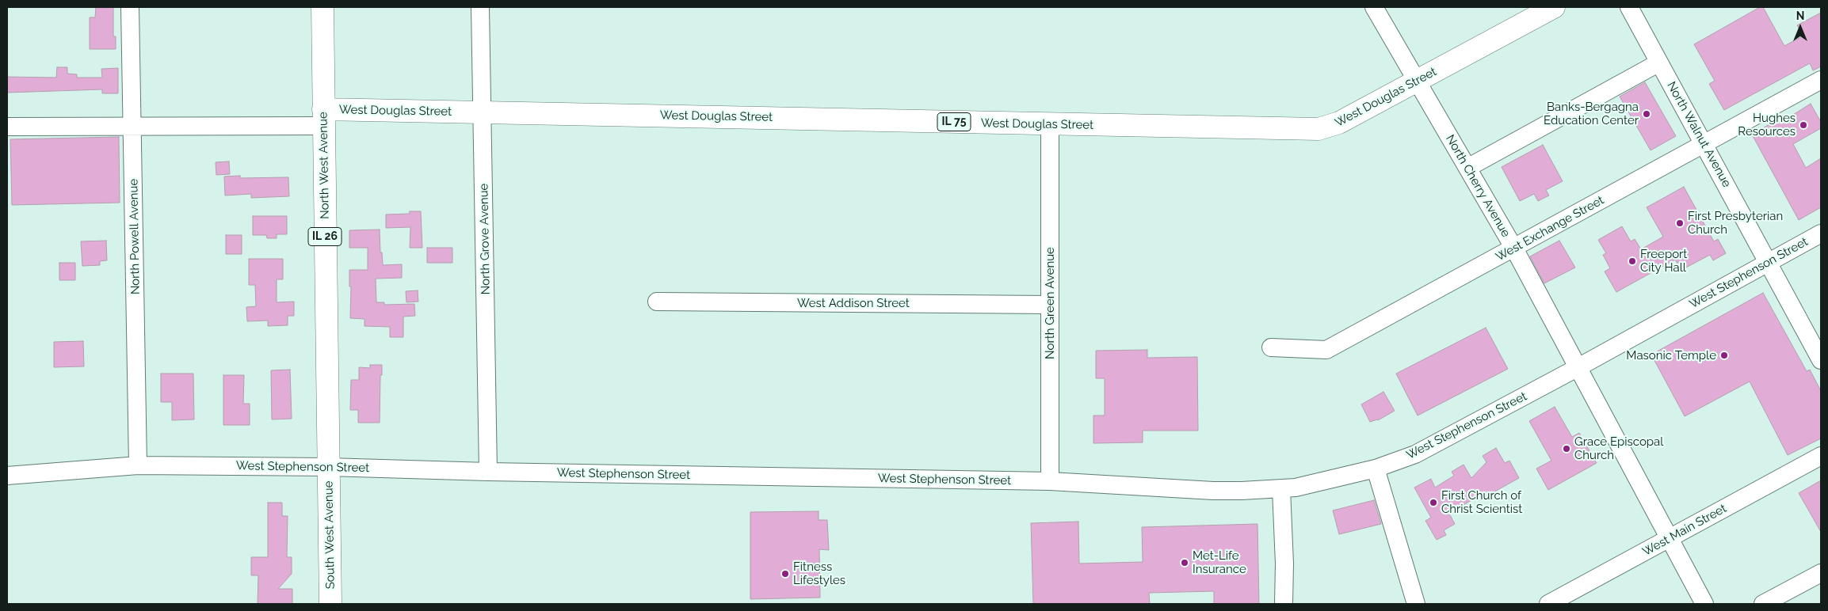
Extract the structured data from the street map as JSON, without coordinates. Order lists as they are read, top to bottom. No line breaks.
{"streets":{"main road":["West Douglas Street","IL 75","North West Avenue","IL 26","South West Avenue"],"street":["North Walnut Avenue","North Cherry Avenue","West Exchange Street","North Powell Avenue","North Grove Avenue","West Stephenson Street","West Addison Street","North Green Avenue","West Main Street"]},"crossings":[["West Douglas Street","North West Avenue"],["West Douglas Street","North Cherry Avenue"],["West Douglas Street","North Powell Avenue"],["West Douglas Street","North Grove Avenue"],["West Douglas Street","North Green Avenue"],["North Walnut Avenue","West Exchange Street"],["North Walnut Avenue","West Stephenson Street"],["North West Avenue","West Stephenson Street"],["North West Avenue","South West Avenue"],["North Cherry Avenue","West Exchange Street"],["North Cherry Avenue","West Stephenson Street"],["North Cherry Avenue","West Main Street"],["North Powell Avenue","West Stephenson Street"],["North Grove Avenue","West Stephenson Street"],["West Stephenson Street","North Green Avenue"],["West Stephenson Street","South West Avenue"],["West Addison Street","North Green Avenue"]],"places":["Banks-Bergagna Education Center","Hughes Resources","First Presbyterian Church","Freeport City Hall","Masonic Temple","Grace Episcopal Church","First Church of Christ Scientist","Met-Life Insurance","Fitness Lifestyles"],"north":"top"}
